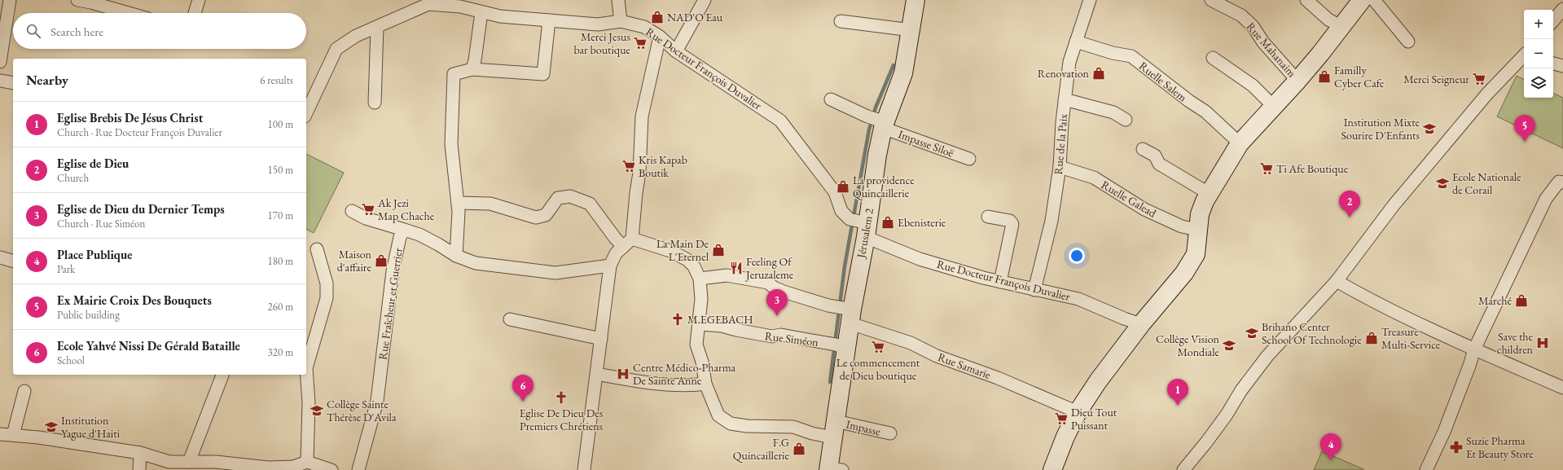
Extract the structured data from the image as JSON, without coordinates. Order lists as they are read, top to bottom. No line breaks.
{"streets":{"street":["Rue Mahanaim","Rue Docteur François Duvalier","Ruelle Salem","Impasse Siloë","Rue de la Paix","Ruelle Galead","Jérusalem 2","Rue Fraîcheur et Guerrier","Rue Siméon","Rue Samarie","Impasse"]},"crossings":[["Rue Docteur François Duvalier","Rue de la Paix"],["Rue Docteur François Duvalier","Jérusalem 2"],["Ruelle Salem","Rue de la Paix"],["Impasse Siloë","Jérusalem 2"],["Rue de la Paix","Ruelle Galead"],["Jérusalem 2","Rue Siméon"],["Jérusalem 2","Rue Samarie"],["Jérusalem 2","Impasse"],["Rue Siméon","Impasse"],["Rue Samarie","Impasse"]],"places":{"shop":["NAD'O Eau","Renovation","Familly Cyber Cafe","La providence Quincaillerie","Ebenisterie","La Main De L'Eternel","Maison d'affaire","Marché","Treasure Multi-Service","F.G Quincaillerie"],"supermarket":["Merci Jesus bar boutique","Merci Seigneur","Kris Kapab Boutik","Ti Afe Boutique","Ak Jezi Map Chache","Le commencement de Dieu boutique","Dieu Tout Puissant"],"school or university":["Institution Mixte Sourire D'Enfants","Ecole Nationale de Corail","Brihano Center School Of Technologie","Collège Vision Mondiale","Collège Sainte Thérèse D'Avila","Institution Yague d'Haiti"],"restaurant":["Feeling Of Jeruzaleme"],"church":["M.EGEBACH","Eglise De Dieu Des Premiers Chrétiens"],"hospital":["Save the children","Centre Médico-Pharma De Sainte Anne"],"pharmacy":["Suzie Pharma Et Beauty Store"]},"page":{"map_buttons":["+","−"],"search":"Search here","heading":["Nearby","6 results"],"list":[{"mark":"1","name":"Eglise Brebis De Jésus Christ","note":"Church · Rue Docteur François Duvalier","value":"100 m"},{"mark":"2","name":"Eglise de Dieu","note":"Church","value":"150 m"},{"mark":"3","name":"Eglise de Dieu du Dernier Temps","note":"Church · Rue Siméon","value":"170 m"},{"mark":"4","name":"Place Publique","note":"Park","value":"180 m"},{"mark":"5","name":"Ex Mairie Croix Des Bouquets","note":"Public building","value":"260 m"},{"mark":"6","name":"Ecole Yahvé Nissi De Gérald Bataille","note":"School","value":"320 m"}],"pins":["5","2","3","6","1","4"]}}
